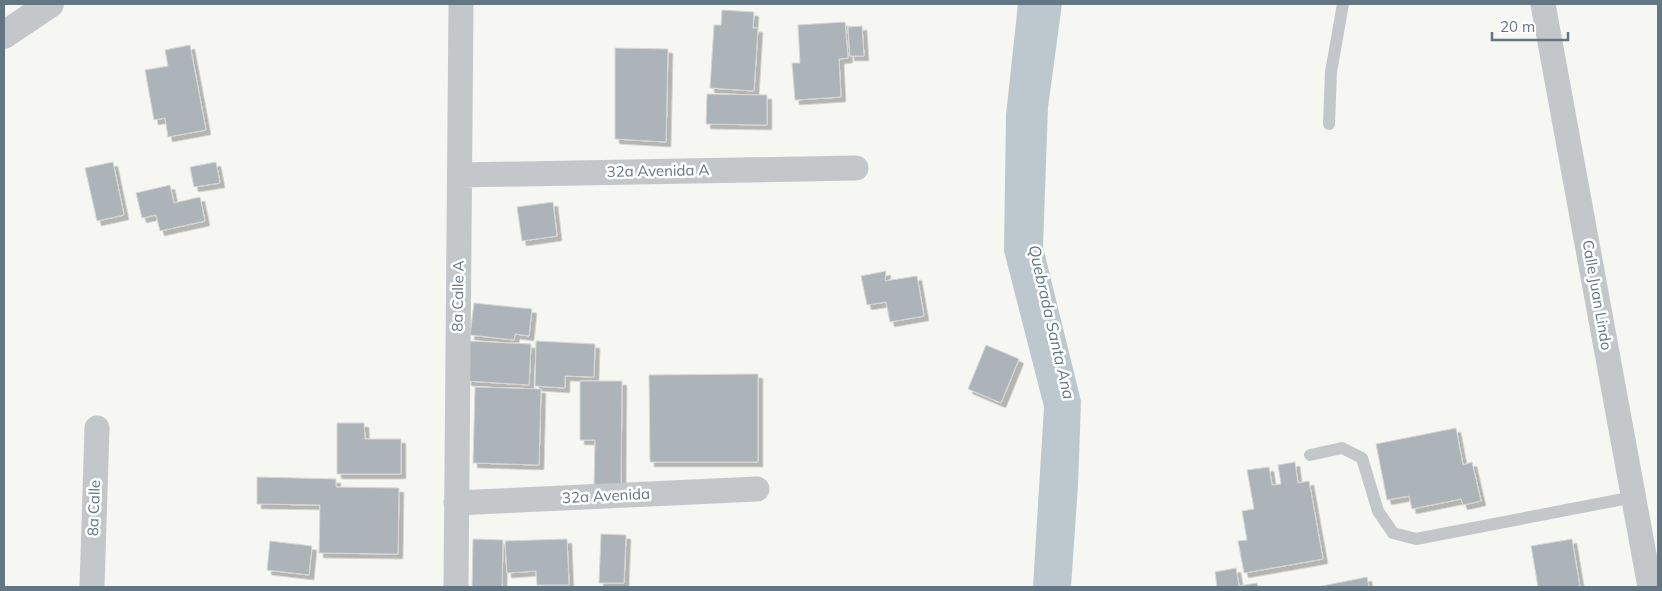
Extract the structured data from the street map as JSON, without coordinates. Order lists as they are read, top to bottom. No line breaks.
{"streets":{"street":["32a Avenida A","Calle Juan Lindo","8a Calle A","32a Avenida","8a Calle"]},"crossings":[["32a Avenida A","8a Calle A"],["8a Calle A","32a Avenida"]],"water":["Quebrada Santa Ana"],"scale_bar":"20 m"}
